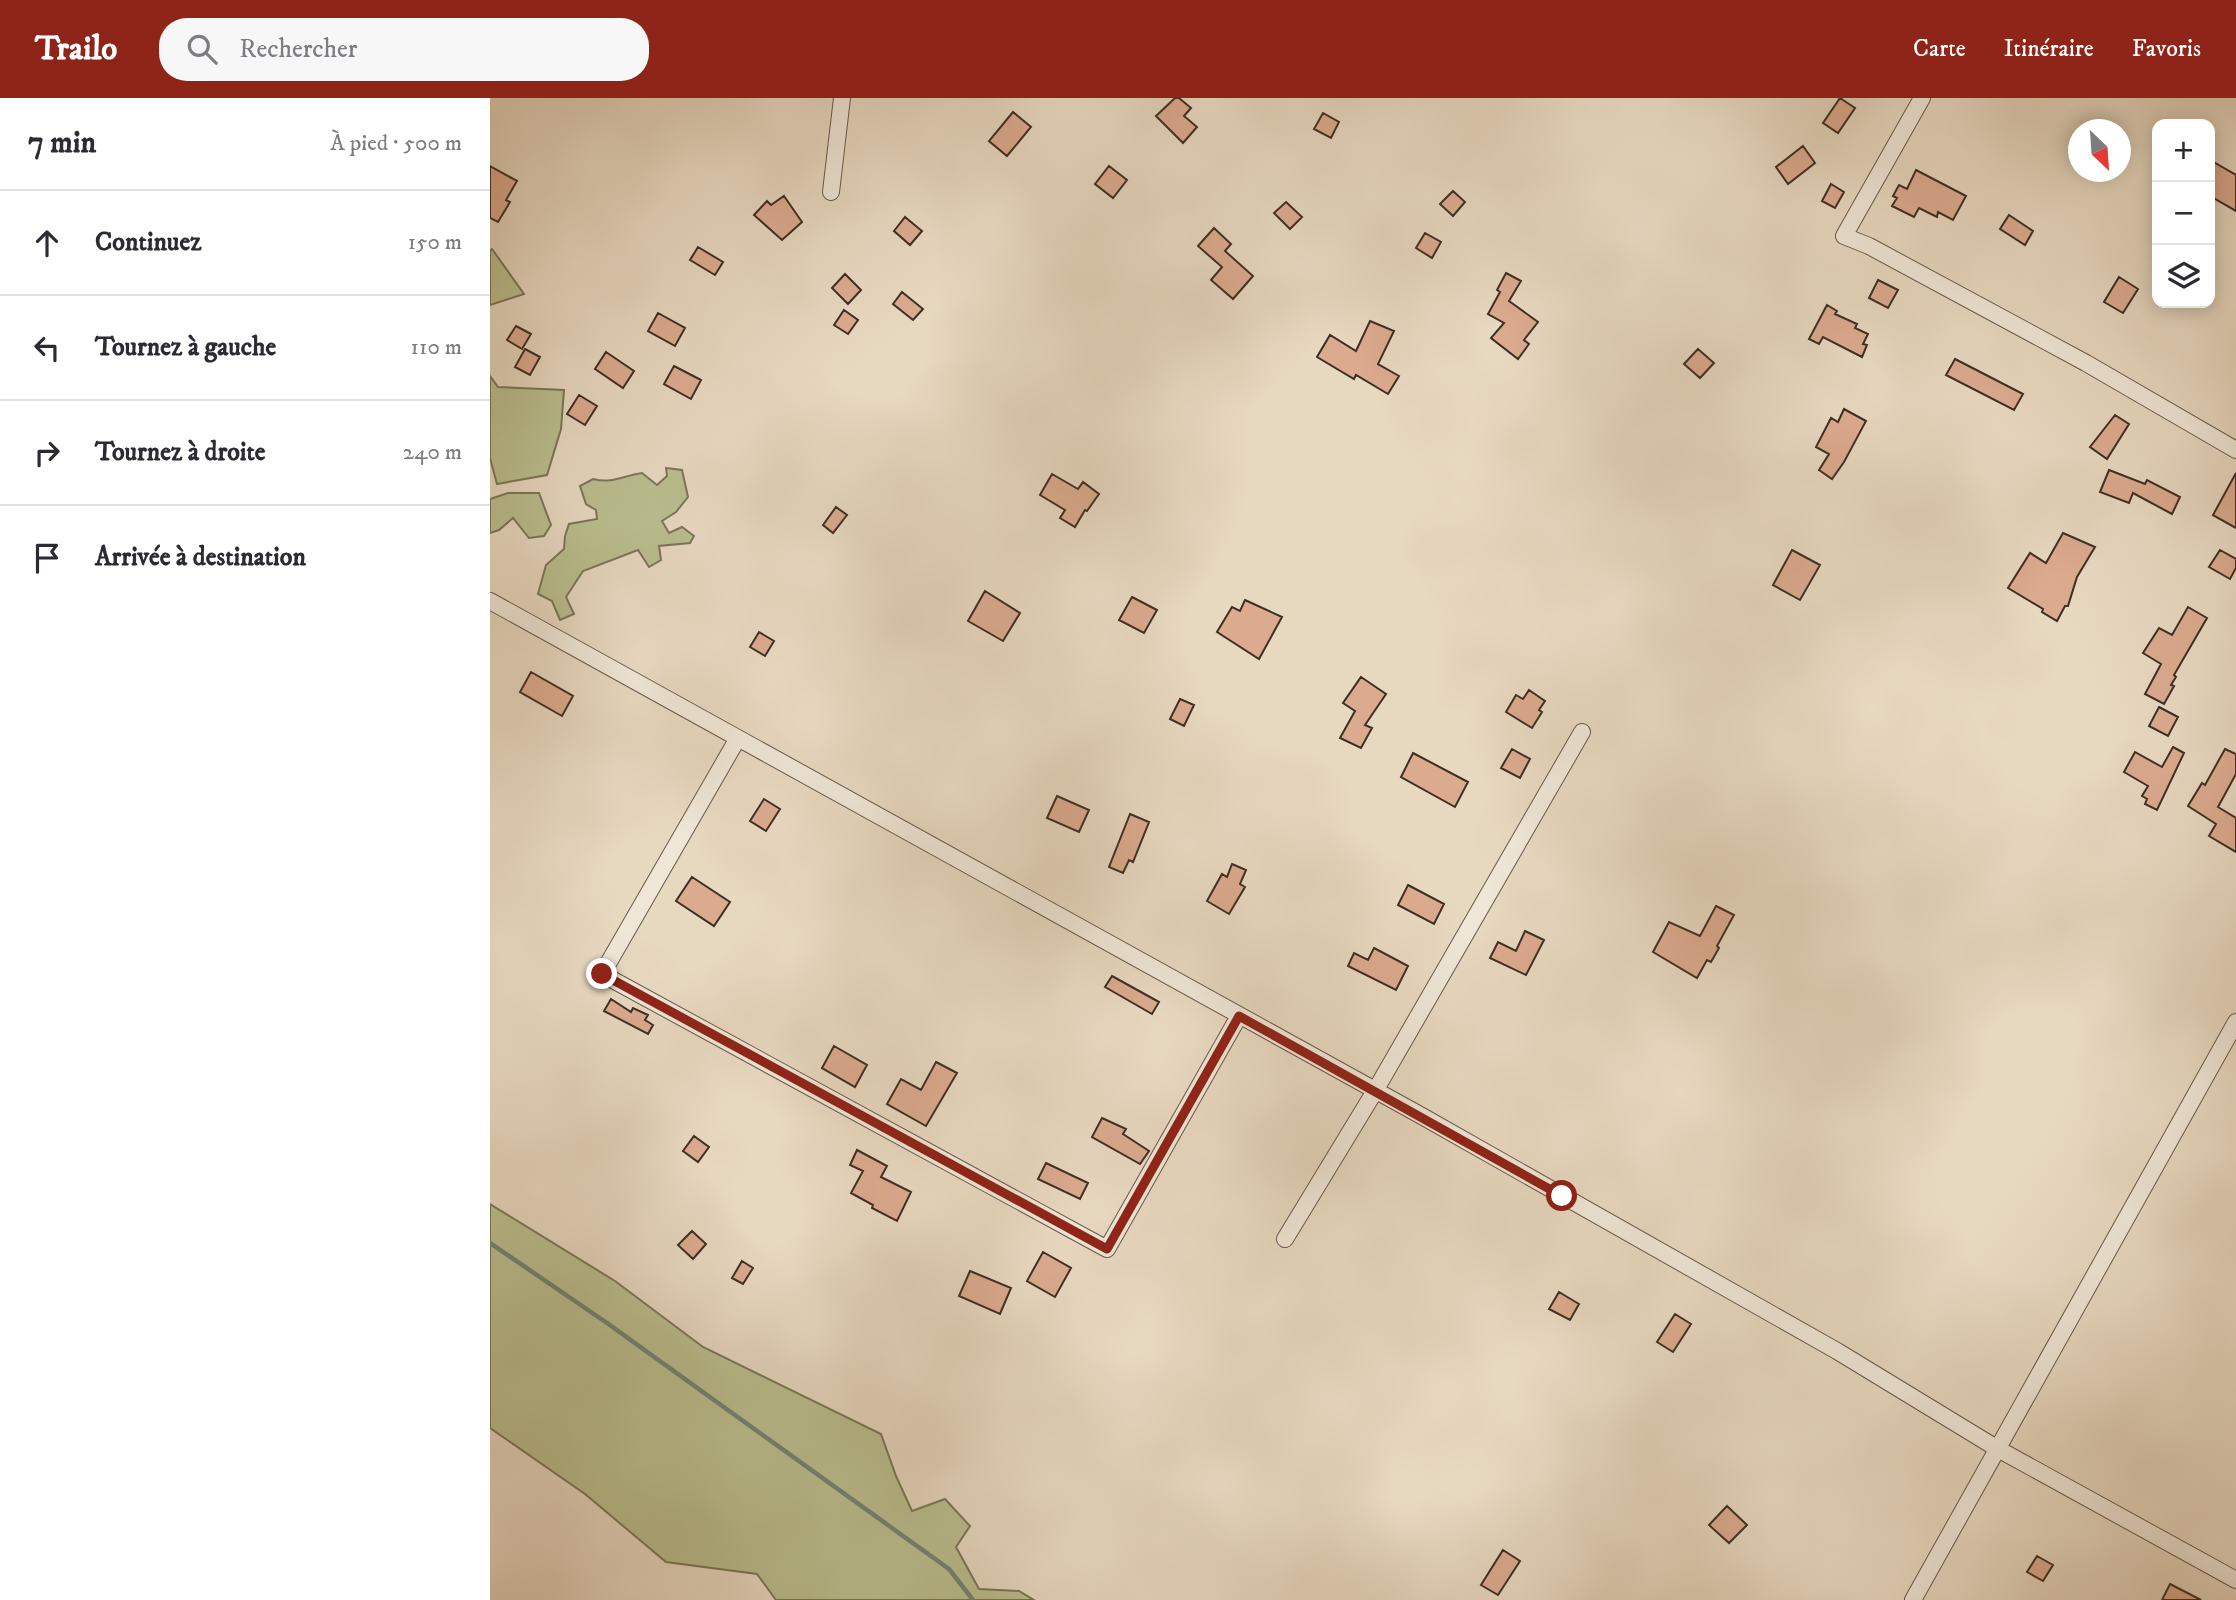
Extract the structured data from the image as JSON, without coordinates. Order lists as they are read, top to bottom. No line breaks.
{"north":"bottom right","page":{"header":"Trailo","search":"Rechercher","nav":["Carte","Itinéraire","Favoris"],"heading":["7 min","À pied · 500 m"],"map_buttons":["+","−"],"list":[["Continuez","150 m"],["Tournez à gauche","110 m"],["Tournez à droite","240 m"],"Arrivée à destination"]}}
